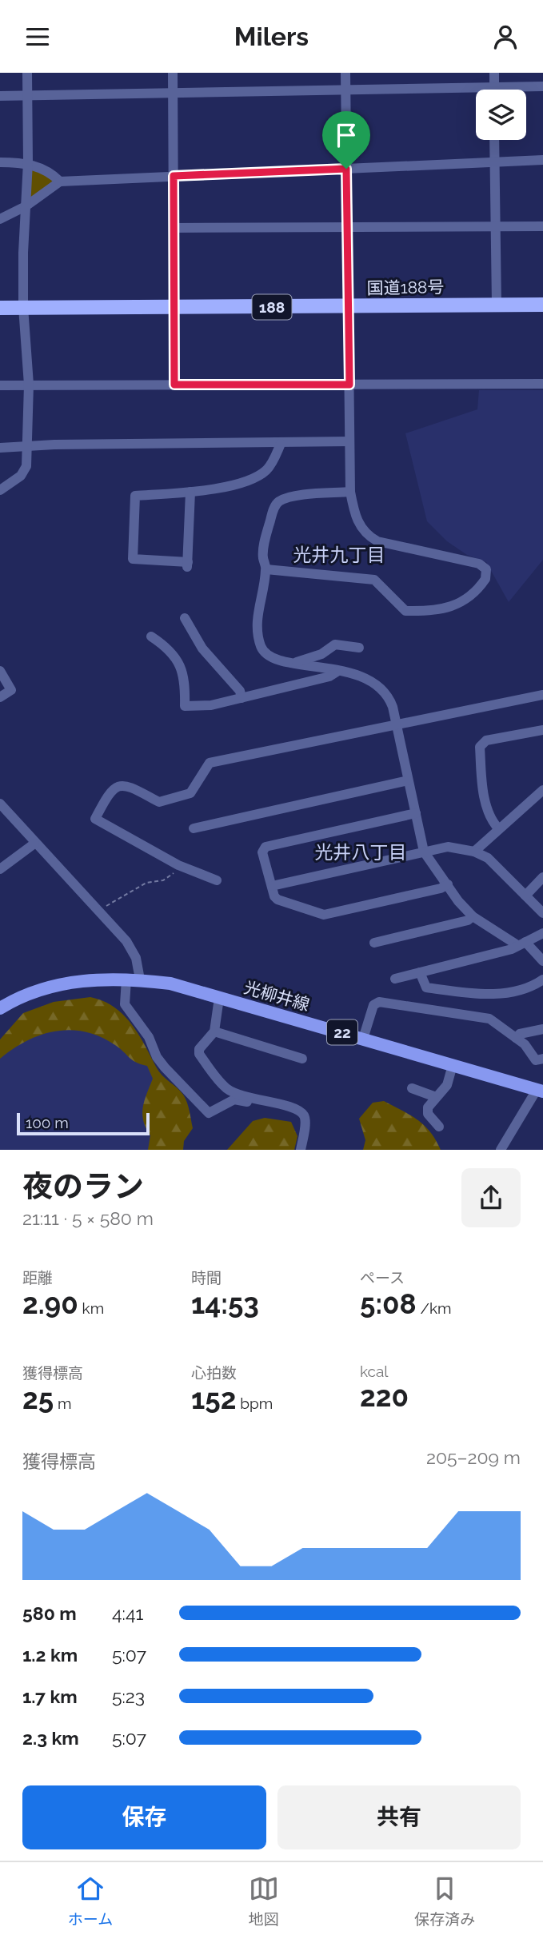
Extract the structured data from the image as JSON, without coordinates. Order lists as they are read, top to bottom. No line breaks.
{"streets":{"highway":["国道188号","188"],"main road":["光柳井線","22"]},"districts":["光井九丁目","光井八丁目"],"scale_bar":"100 m","page":{"header":"Milers","scale":"100 m","heading":["夜のラン","21:11 · 5 × 580 m"],"stats":[["距離","2.90 km"],["時間","14:53"],["ペース","5:08 /km"],["獲得標高","25 m"],["心拍数","152 bpm"],["kcal","220"]],"chart":["獲得標高","205–209 m"],"list":[{"name":"580 m","note":"4:41"},{"name":"1.2 km","note":"5:07"},{"name":"1.7 km","note":"5:23"},{"name":"2.3 km","note":"5:07"}],"buttons":["保存","共有"],"tabs":["ホーム","地図","保存済み"]}}
